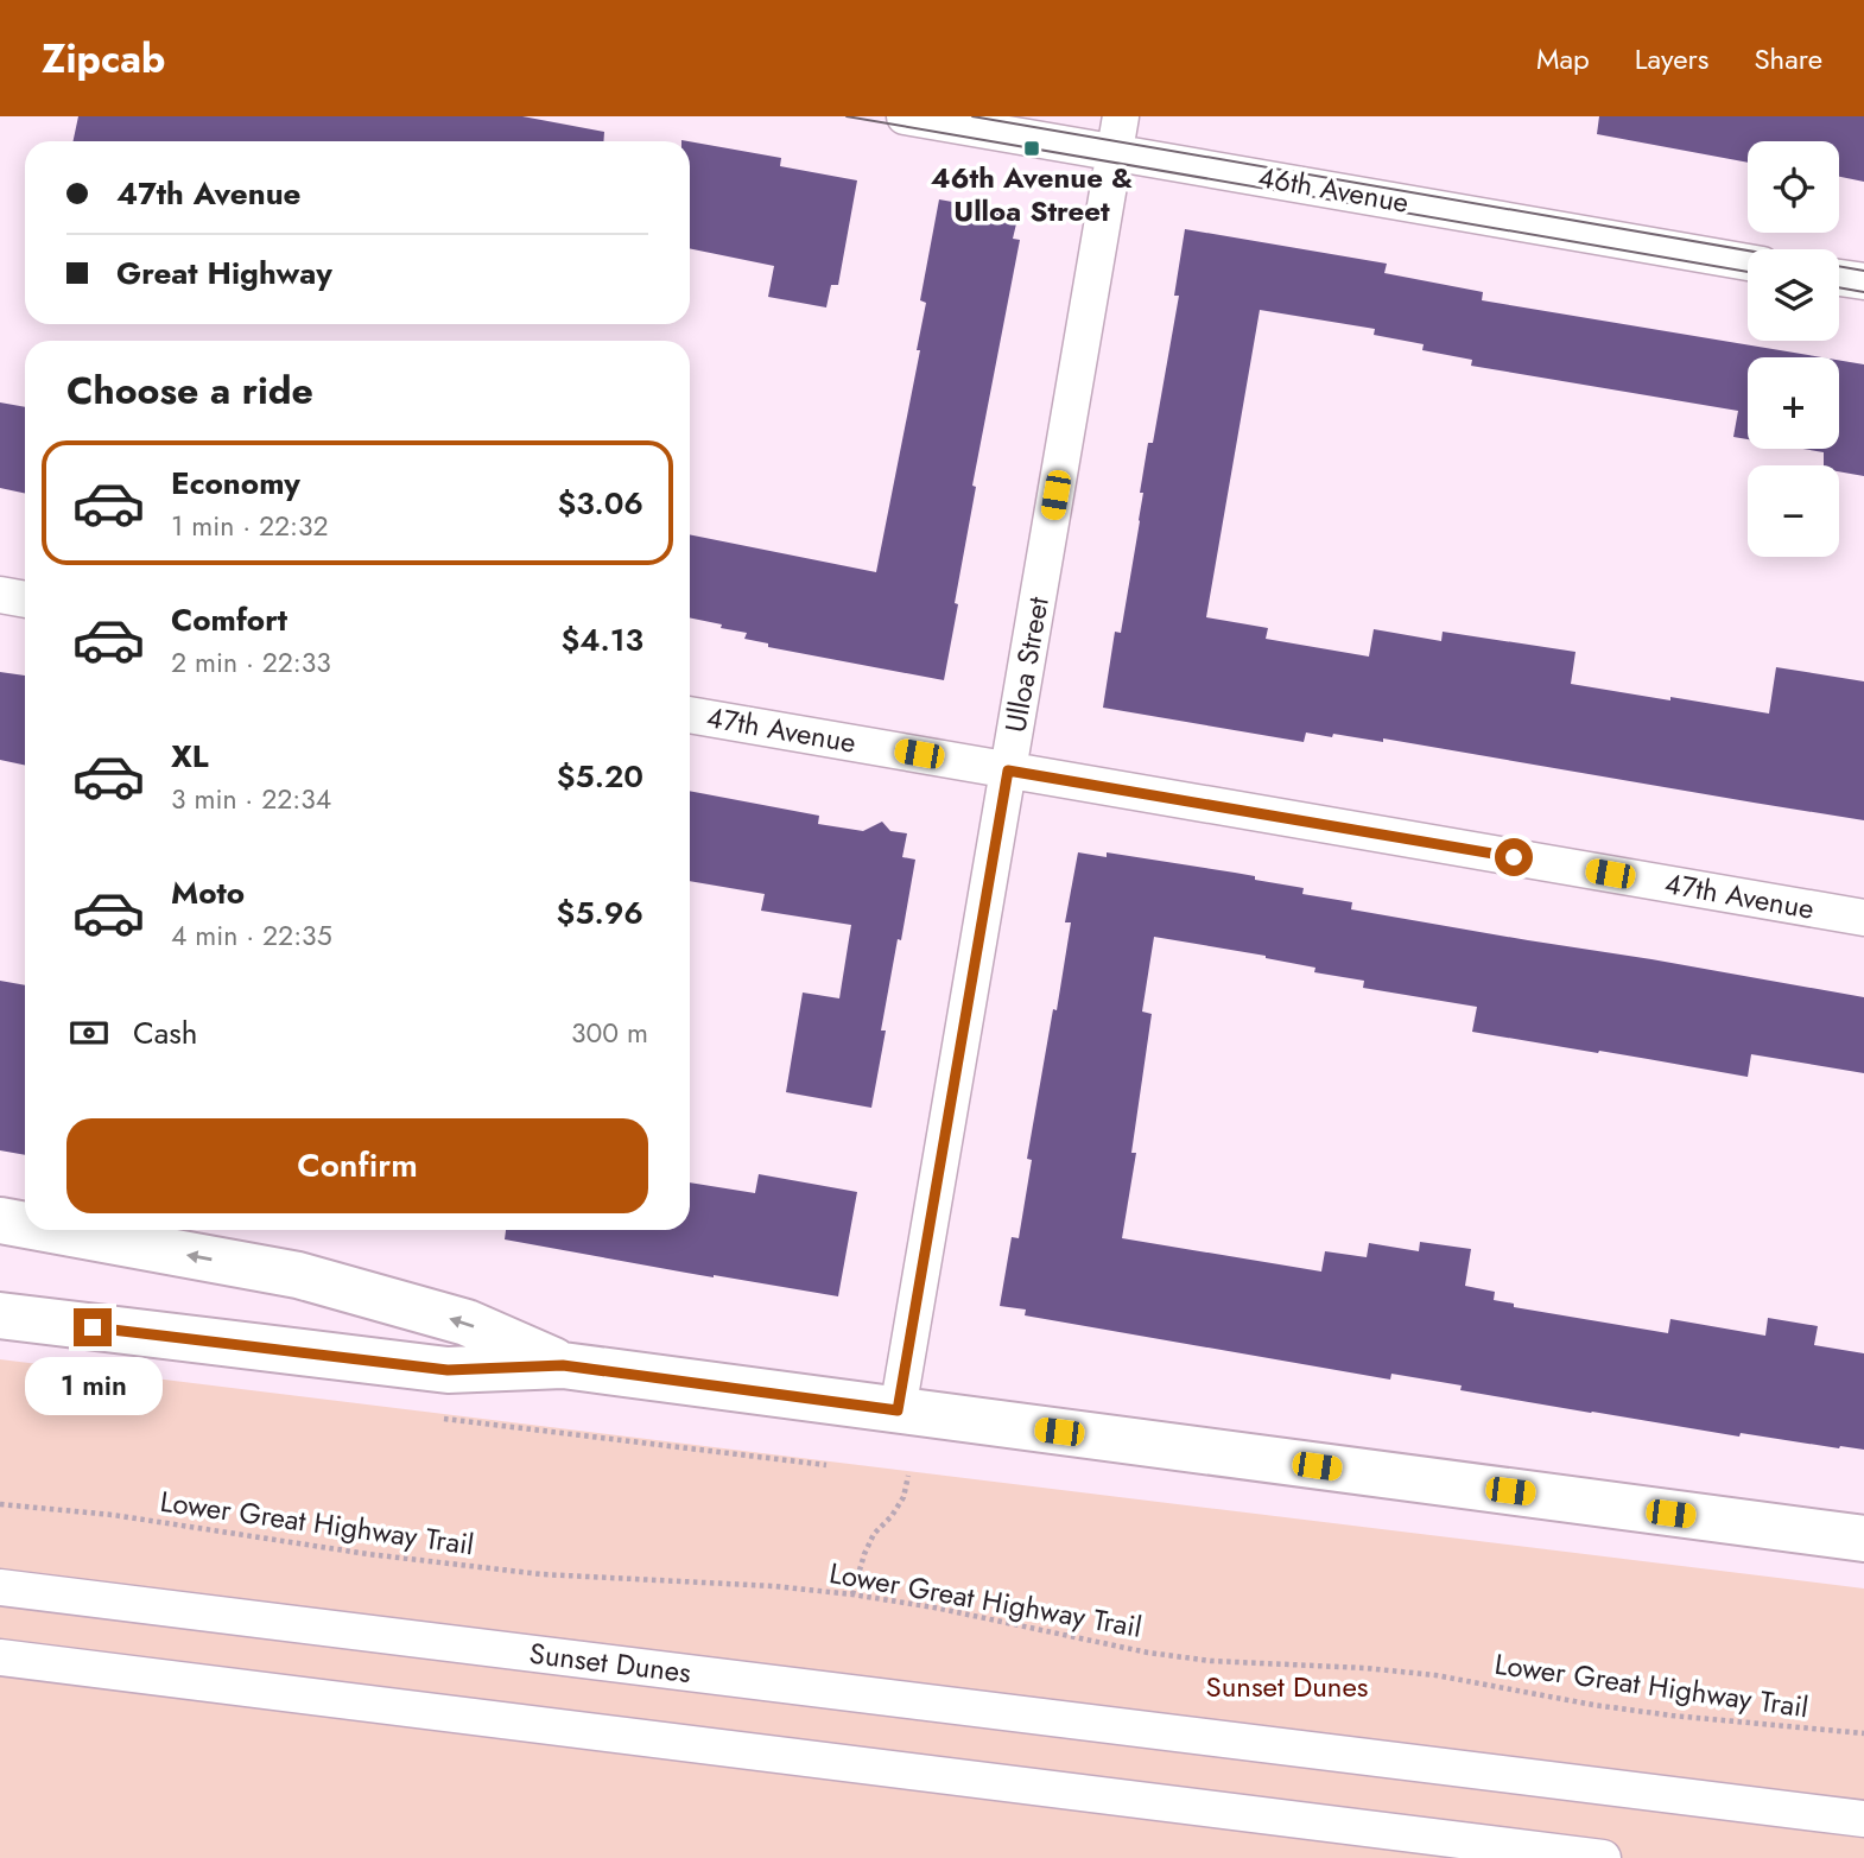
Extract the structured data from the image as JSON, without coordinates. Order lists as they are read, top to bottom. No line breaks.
{"streets":{"street":["46th Avenue","Ulloa Street","47th Avenue","Sunset Dunes"],"path":["Lower Great Highway Trail"]},"crossings":[["46th Avenue","Ulloa Street"],["Ulloa Street","47th Avenue"]],"parks":["Sunset Dunes"],"places":{"transit":["46th Avenue & Ulloa Street"]},"page":{"header":"Zipcab","nav":["Map","Layers","Share"],"map_buttons":["+","−"],"banner":["47th Avenue","Great Highway"],"heading":"Choose a ride","list":[{"name":"Economy","note":"1 min · 22:32","value":"$3.06"},{"name":"Comfort","note":"2 min · 22:33","value":"$4.13"},{"name":"XL","note":"3 min · 22:34","value":"$5.20"},{"name":"Moto","note":"4 min · 22:35","value":"$5.96"}],"pay":["Cash","300 m"],"buttons":"Confirm","bubble":"1 min"}}
